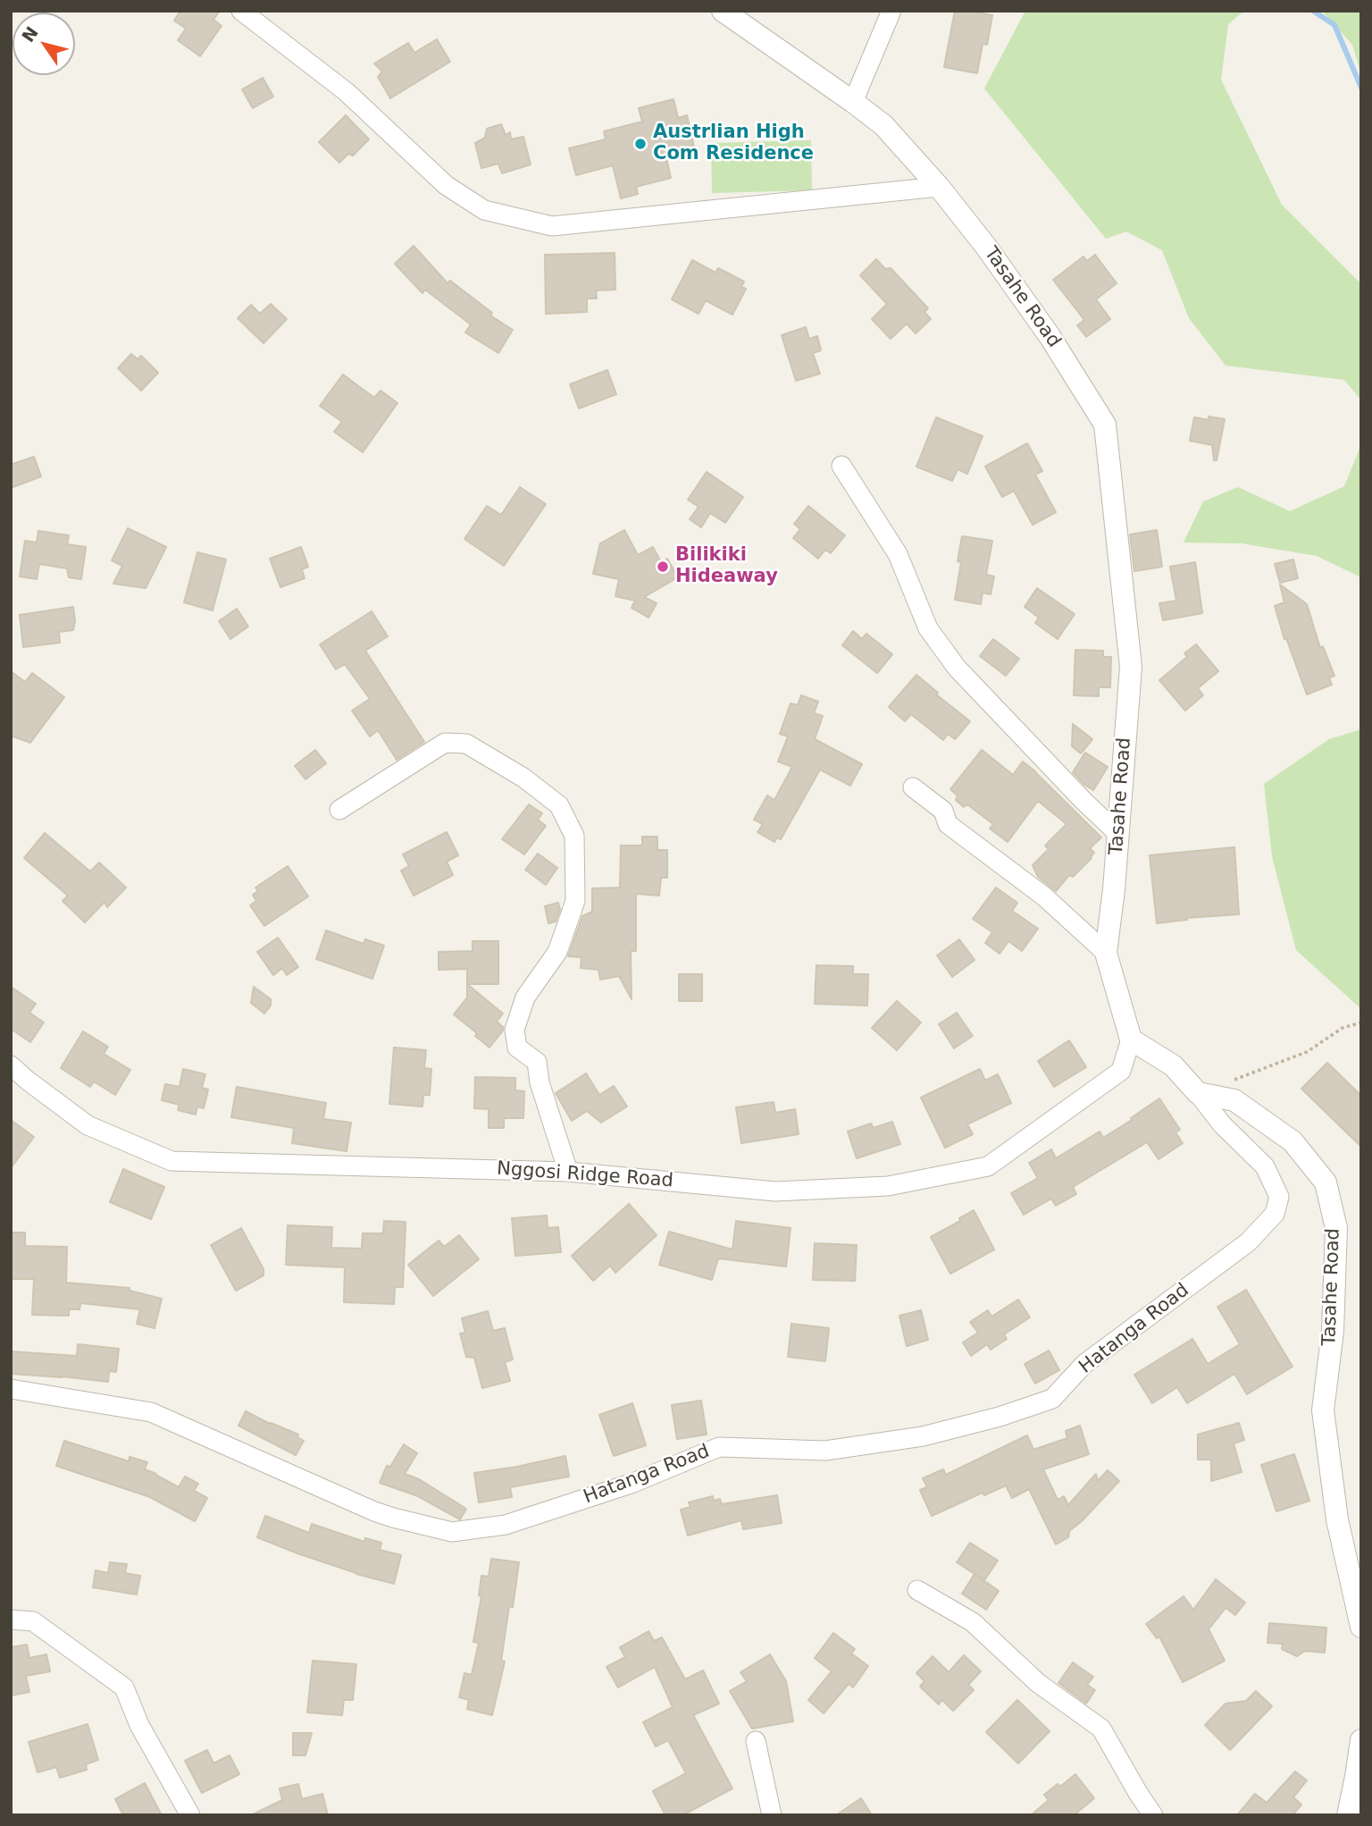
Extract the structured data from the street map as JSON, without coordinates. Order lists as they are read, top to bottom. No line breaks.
{"streets":{"street":["Tasahe Road","Nggosi Ridge Road","Hatanga Road"]},"crossings":[["Tasahe Road","Nggosi Ridge Road"],["Tasahe Road","Hatanga Road"]],"places":["Austrlian High Com Residence","Bilikiki Hideaway"],"north":"top left"}
